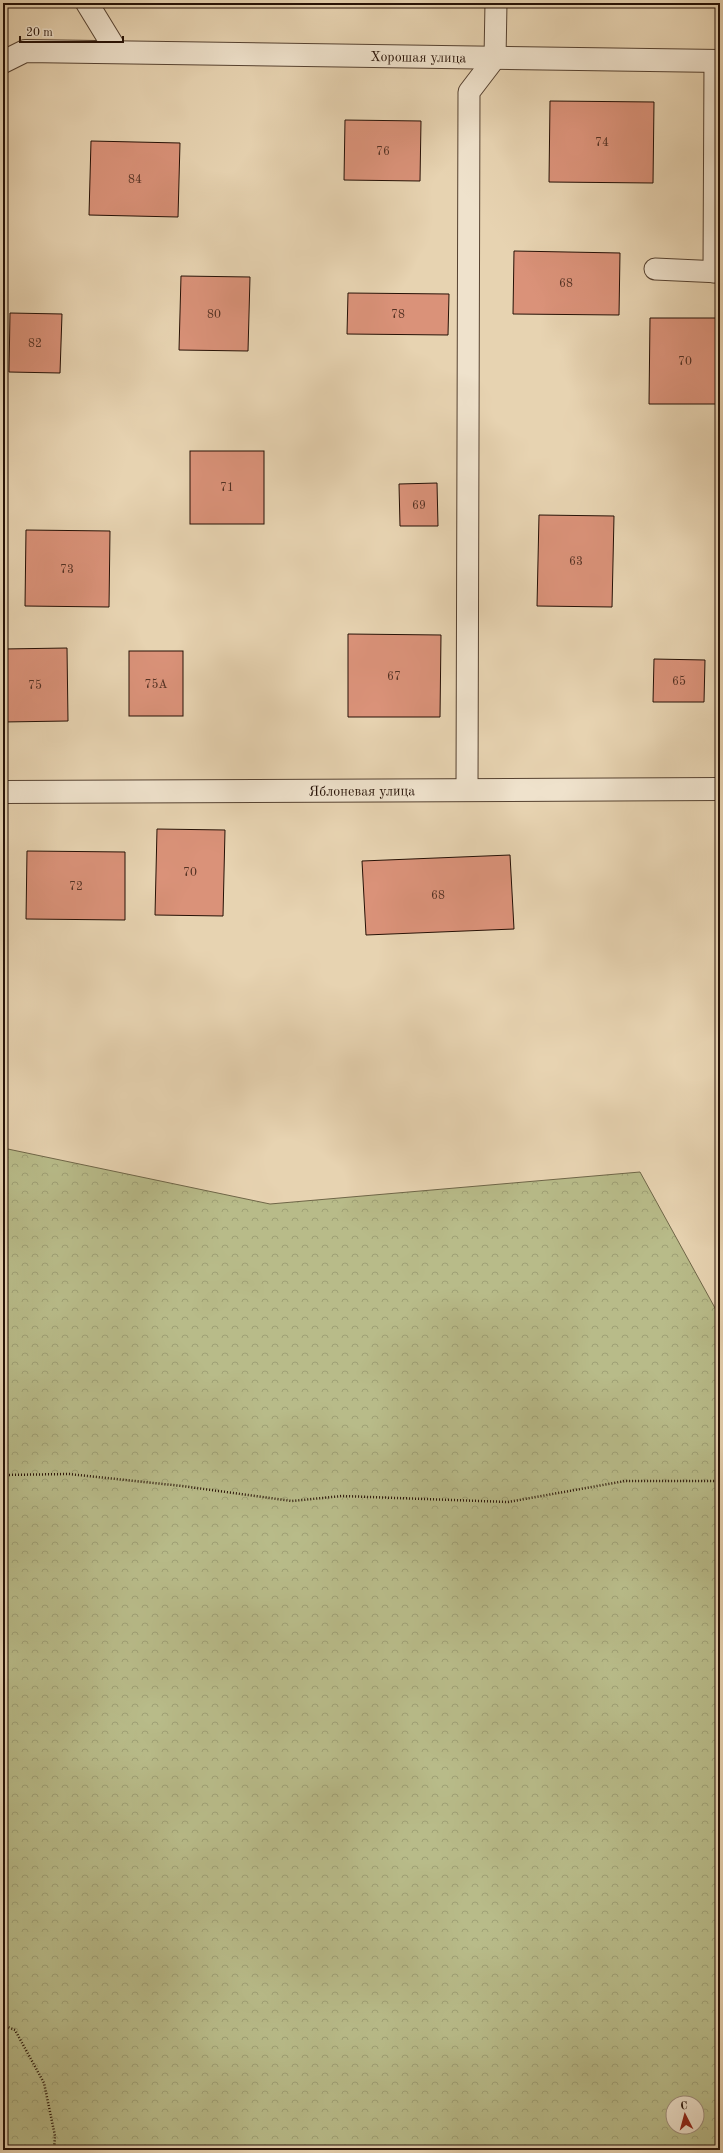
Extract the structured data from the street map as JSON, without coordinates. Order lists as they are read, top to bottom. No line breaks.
{"streets":{"street":["Хорошая улица","Яблоневая улица"]},"house_numbers":["74","76","84","68","80","78","82","70","71","69","63","73","67","65","75А","75","70","72","68"],"scale_bar":"20 m","north":"top"}
